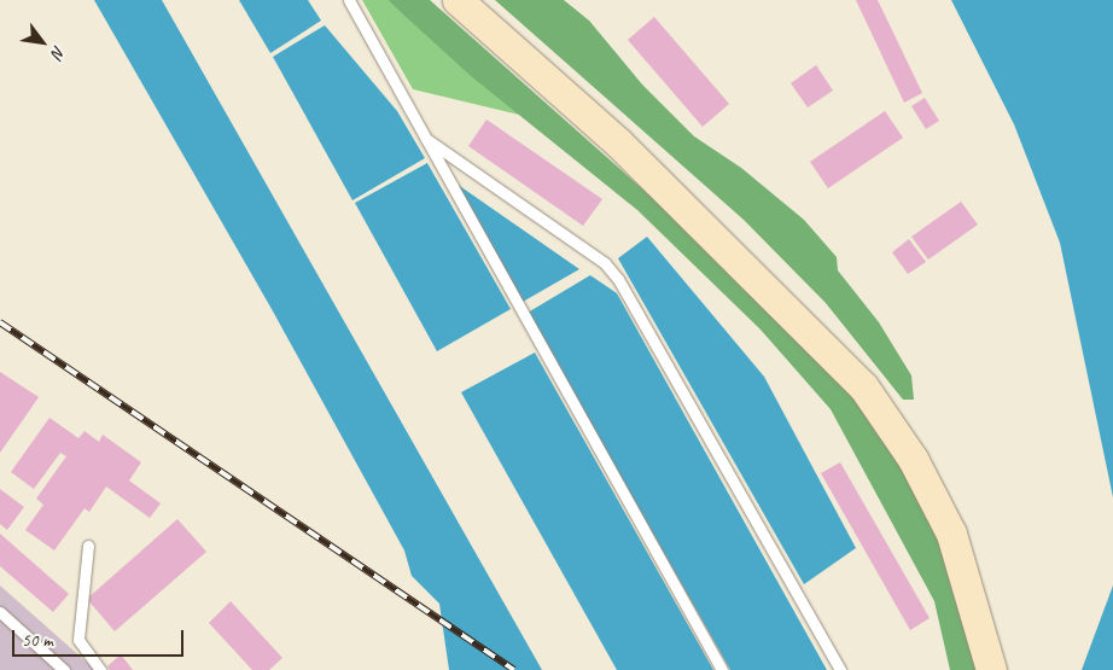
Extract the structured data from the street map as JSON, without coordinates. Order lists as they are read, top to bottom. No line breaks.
{"scale_bar":"50 m","north":"bottom right"}
